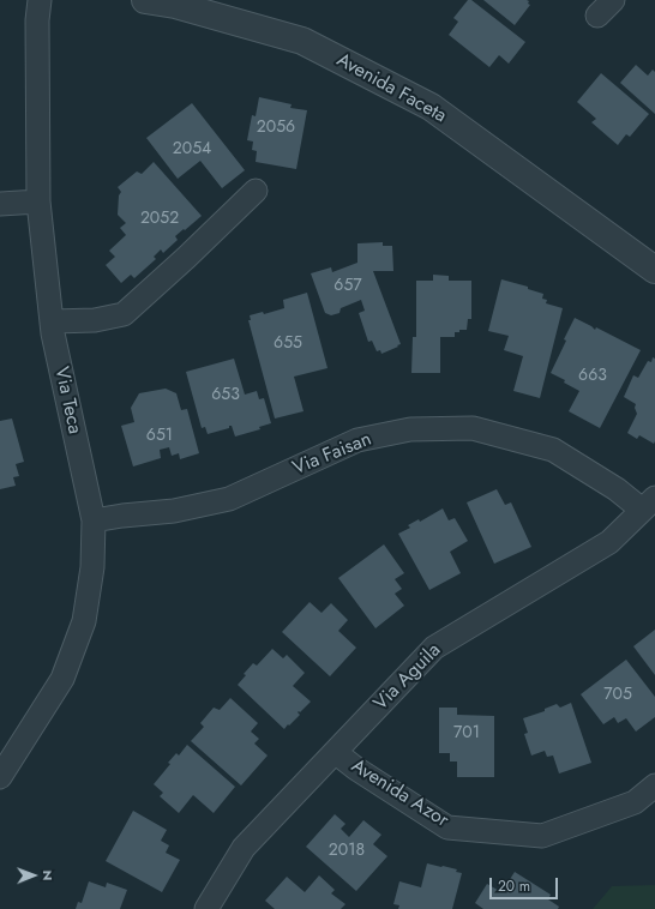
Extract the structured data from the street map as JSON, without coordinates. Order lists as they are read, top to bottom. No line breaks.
{"streets":{"street":["Avenida Faceta","Via Teca","Via Faisan","Via Aguila","Avenida Azor"]},"crossings":[["Via Teca","Via Faisan"],["Via Faisan","Via Aguila"],["Via Aguila","Avenida Azor"]],"house_numbers":["2056","2054","2052","657","655","663","653","651","705","701","2018"],"scale_bar":"20 m","north":"right"}
